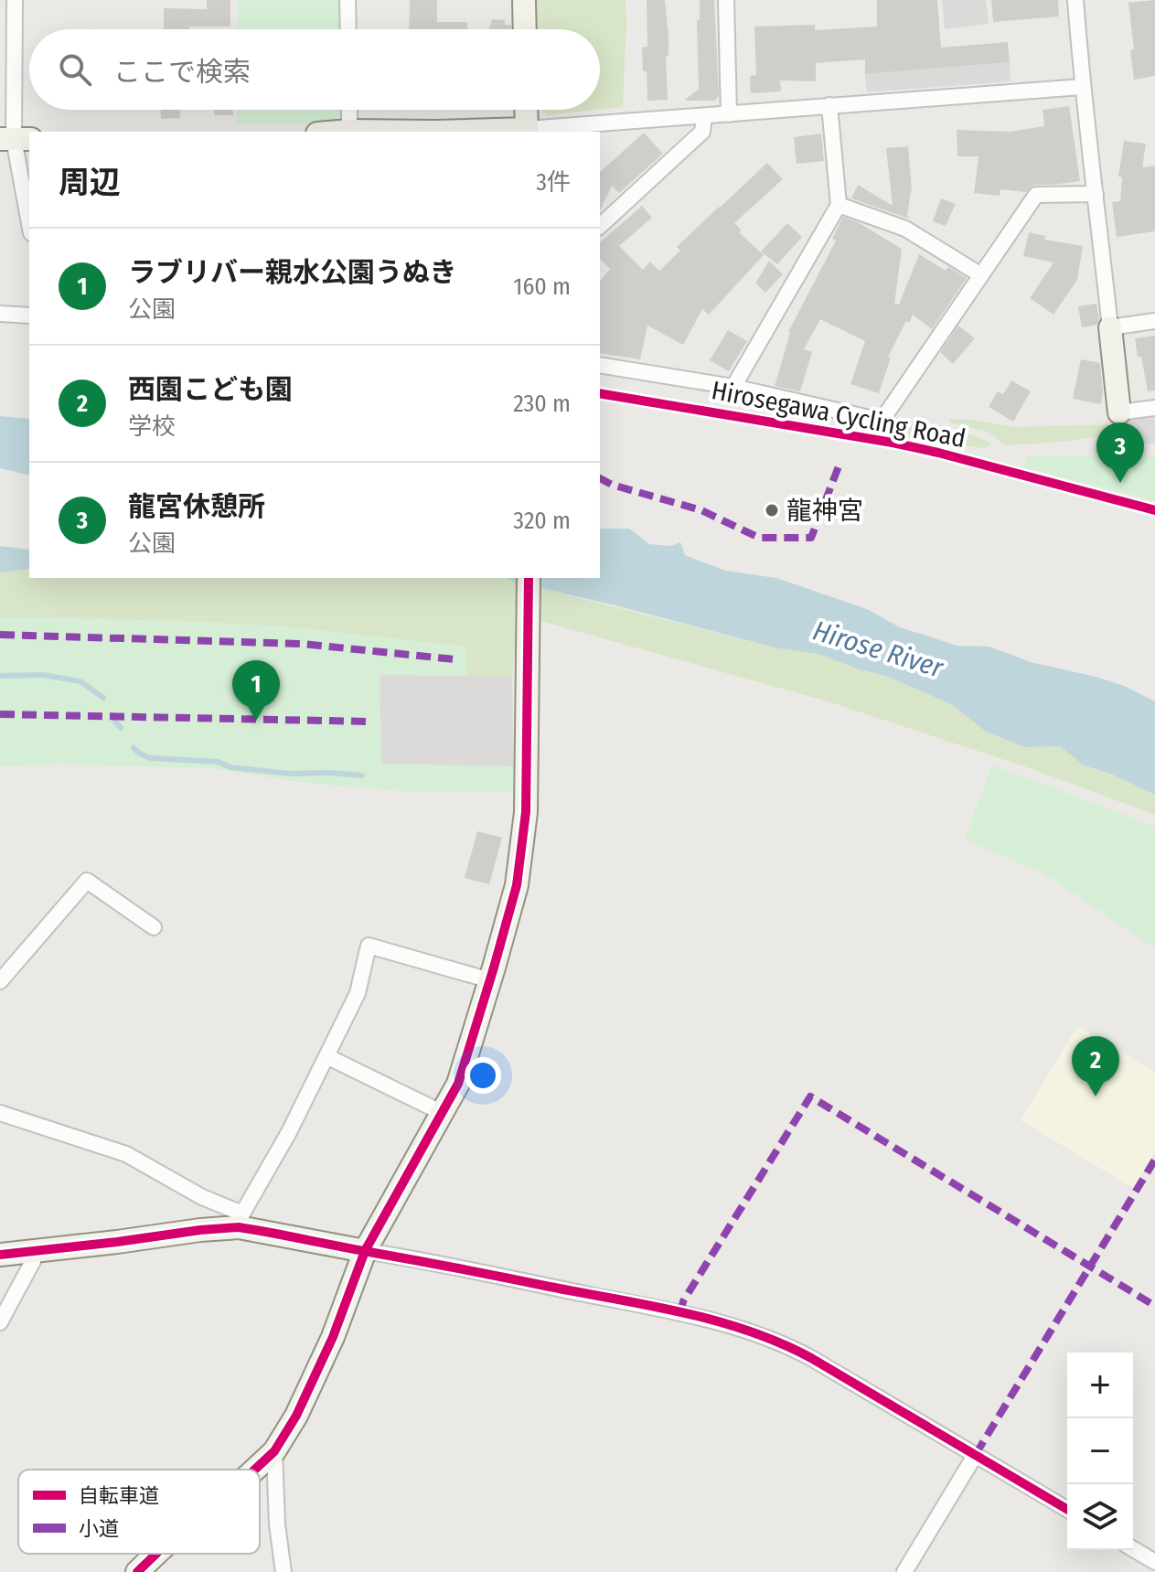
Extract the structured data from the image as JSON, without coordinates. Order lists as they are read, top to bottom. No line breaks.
{"streets":{"cycle path":["Hirosegawa Cycling Road"]},"water":["Hirose River"],"places":["龍神宮"],"legend":["自転車道","小道"],"page":{"search":"ここで検索","heading":["周辺","3件"],"list":[{"mark":"1","name":"ラブリバー親水公園うぬき","note":"公園","value":"160 m"},{"mark":"2","name":"西園こども園","note":"学校","value":"230 m"},{"mark":"3","name":"龍宮休憩所","note":"公園","value":"320 m"}],"pins":["3","1","2"],"map_buttons":["+","−"]}}
